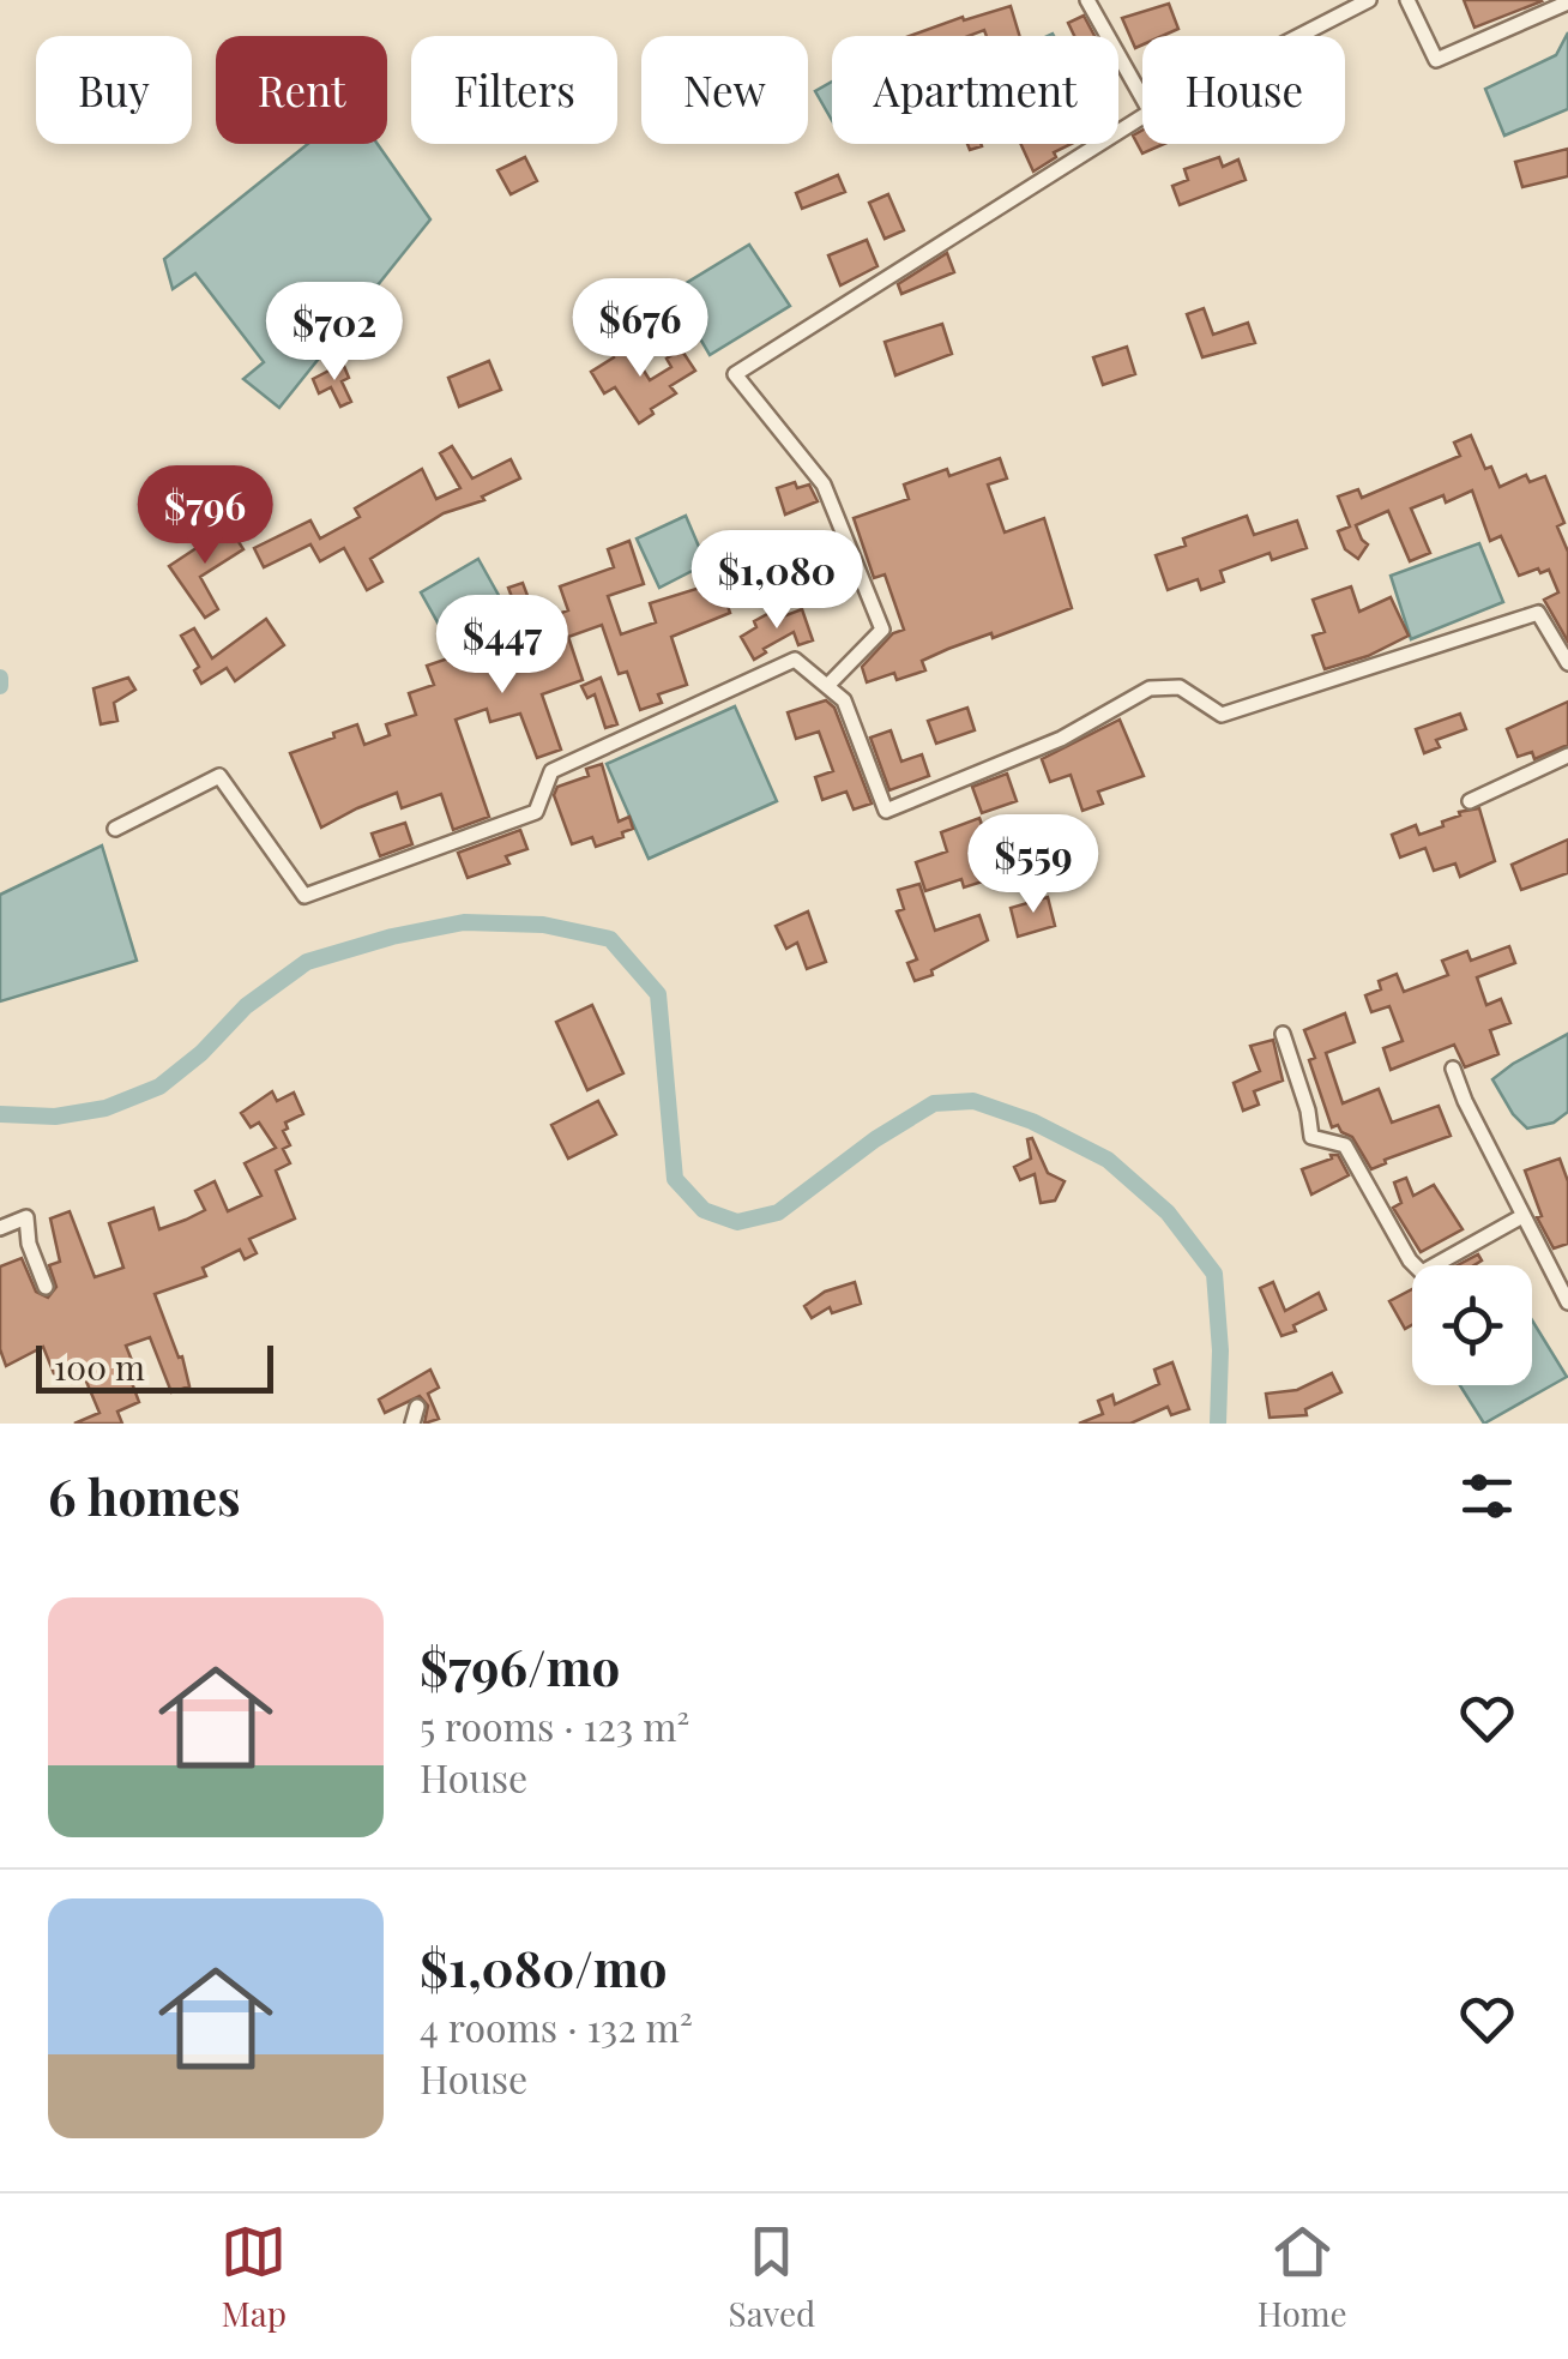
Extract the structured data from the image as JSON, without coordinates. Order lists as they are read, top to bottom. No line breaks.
{"scale_bar":"100 m","page":{"chip":["Buy","Rent","Filters","New","Apartment","House"],"price":["$676","$702","$796","$1,080","$447","$559"],"scale":"100 m","heading":"6 homes","list":[{"name":"$796/mo","note":"5 rooms · 123 m² · House"},{"name":"$1,080/mo","note":"4 rooms · 132 m² · House"}],"tabs":["Map","Saved","Home"]}}
